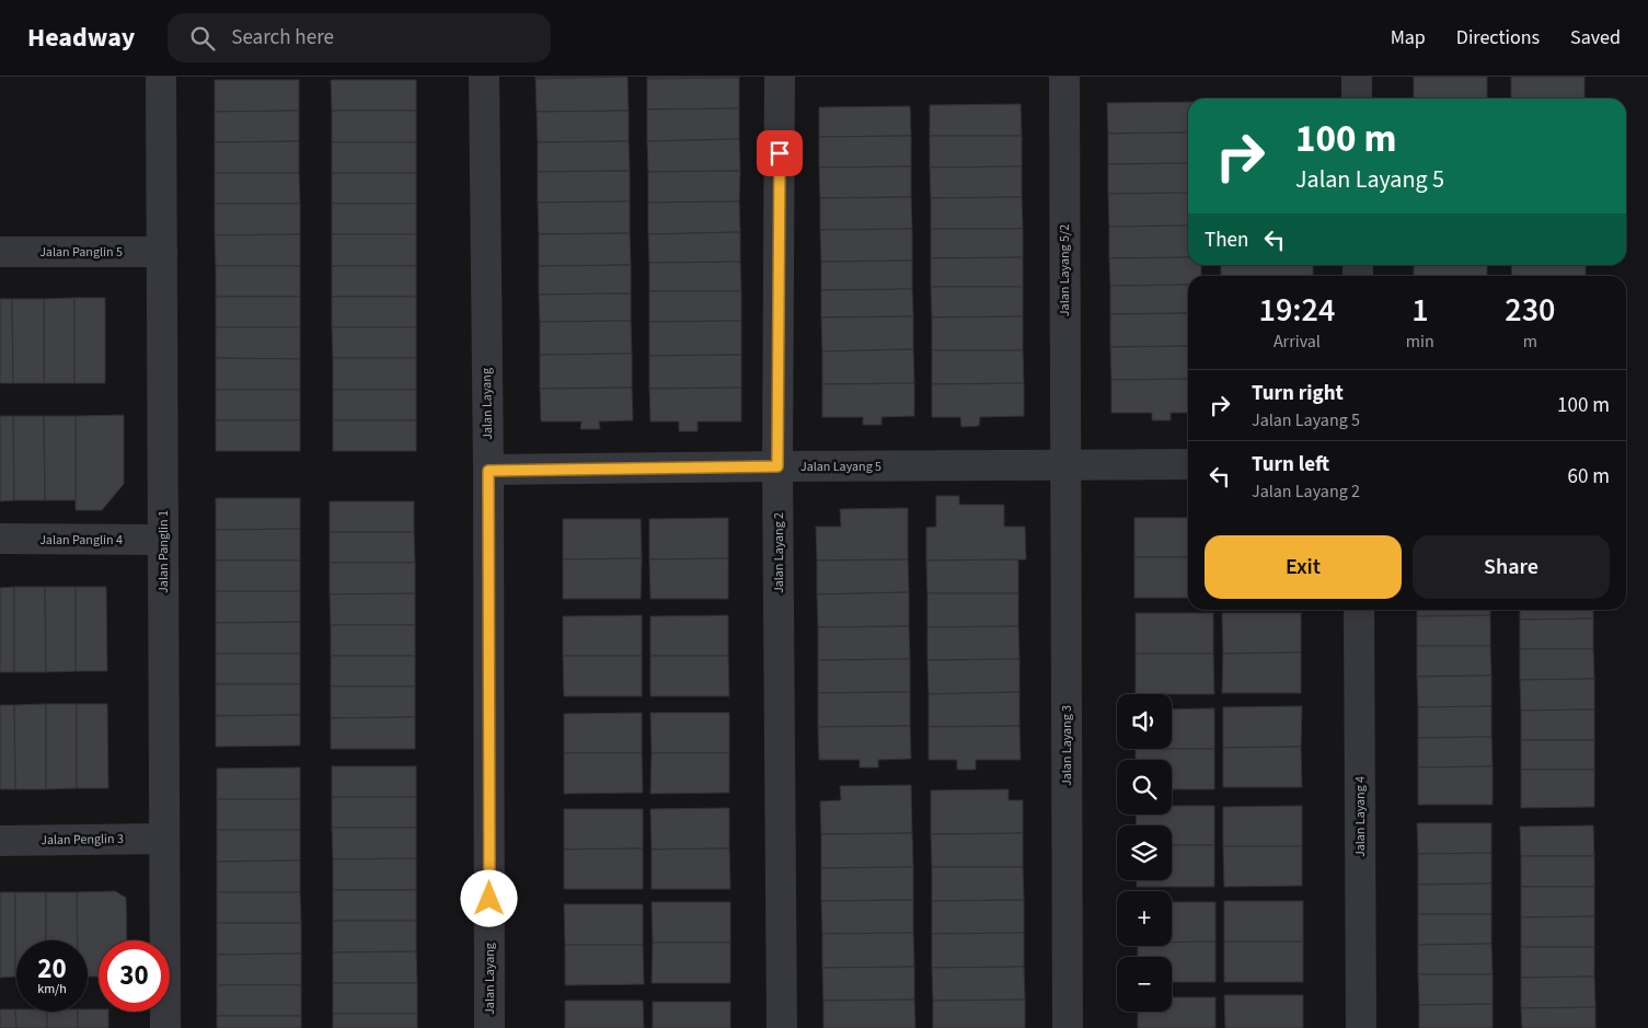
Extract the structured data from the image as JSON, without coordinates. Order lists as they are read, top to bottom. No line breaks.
{"streets":{"street":["Jalan Panglin 5","Jalan Layang 5/2","Jalan Layang","Jalan Layang 5","Jalan Panglin 4","Jalan Panglin 1","Jalan Layang 2","Jalan Layang 3","Jalan Layang 4","Jalan Penglin 3"]},"crossings":[["Jalan Panglin 5","Jalan Panglin 1"],["Jalan Layang 5/2","Jalan Layang 5"],["Jalan Layang 5/2","Jalan Layang 3"],["Jalan Layang","Jalan Layang 5"],["Jalan Layang 5","Jalan Layang 2"],["Jalan Layang 5","Jalan Layang 3"],["Jalan Panglin 4","Jalan Panglin 1"],["Jalan Panglin 1","Jalan Penglin 3"]],"page":{"header":"Headway","search":"Search here","nav":["Map","Directions","Saved"],"turn":["100 m","Jalan Layang 5"],"then":"Then","eta":["19:24","Arrival","1","min","230","m"],"list":[{"name":"Turn right","note":"Jalan Layang 5","value":"100 m"},{"name":"Turn left","note":"Jalan Layang 2","value":"60 m"}],"buttons":["Exit","Share"],"map_buttons":["+","−"],"speed":"20 km/h","limit":"30"}}
